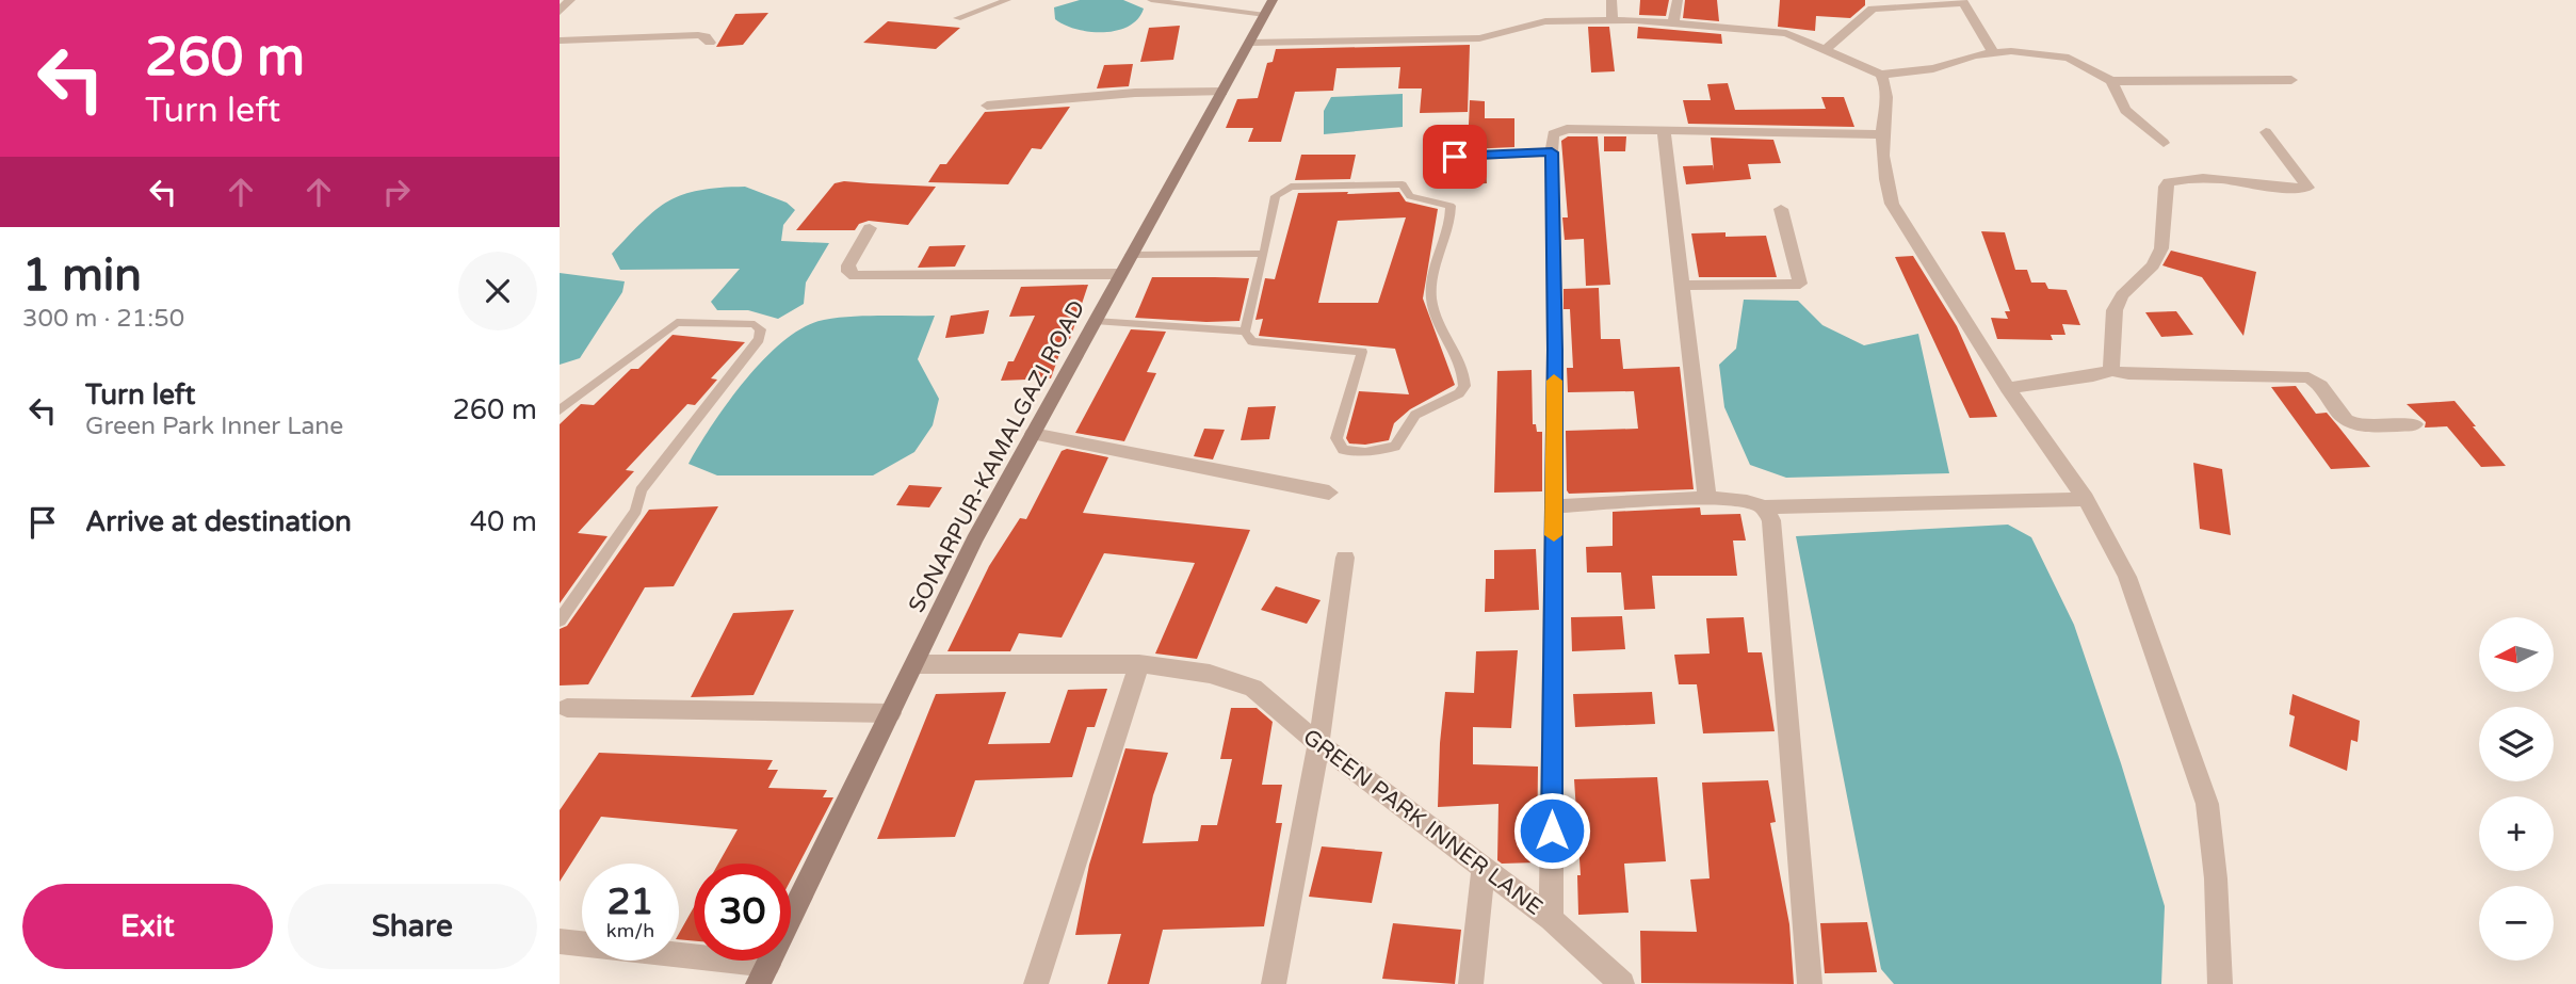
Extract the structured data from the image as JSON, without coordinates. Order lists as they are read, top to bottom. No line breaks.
{"streets":{"main road":["SONARPUR-KAMALGAZI ROAD"],"street":["GREEN PARK INNER LANE"]},"crossings":[["SONARPUR-KAMALGAZI ROAD","GREEN PARK INNER LANE"]],"north":"left","page":{"turn":["260 m","Turn left"],"heading":["1 min","300 m · 21:50"],"list":[{"name":"Turn left","note":"Green Park Inner Lane","value":"260 m"},{"name":"Arrive at destination","value":"40 m"}],"map_buttons":["+","−"],"speed":"21 km/h","limit":"30","buttons":["Exit","Share"]}}
